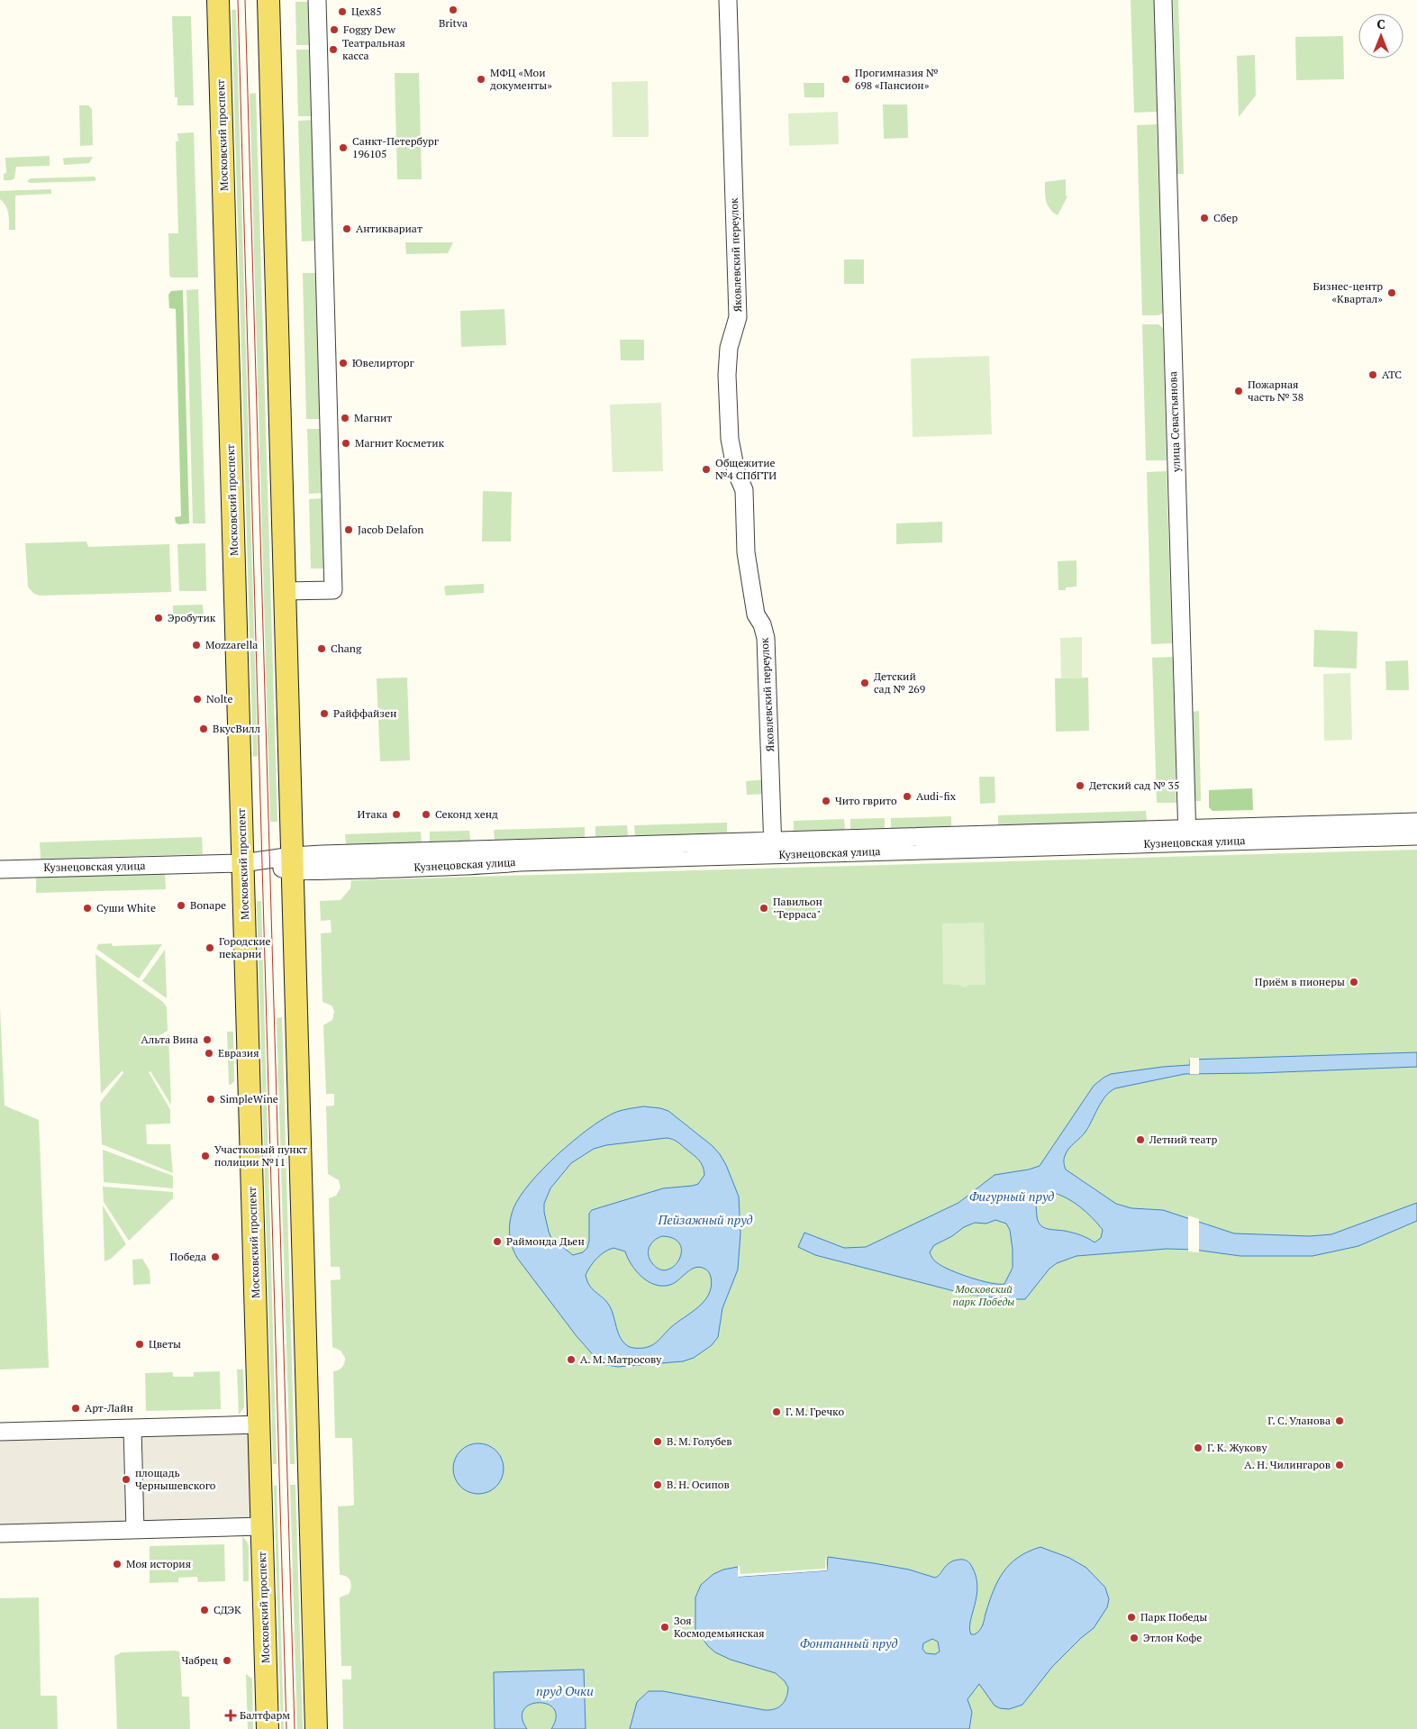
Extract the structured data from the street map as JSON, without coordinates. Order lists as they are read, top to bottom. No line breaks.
{"streets":{"main road":["Московский проспект"],"street":["Яковлевский переулок","улица Севастьянова","Кузнецовская улица"]},"crossings":[["Московский проспект","Кузнецовская улица"],["Яковлевский переулок","Кузнецовская улица"],["улица Севастьянова","Кузнецовская улица"]],"water":["Фигурный пруд","Пейзажный пруд","Фонтанный пруд","пруд Очки"],"parks":["Московский парк Победы"],"places":{"other":["Britva","Цех85","Foggy Dew","Театральная касса","МФЦ «Мои документы»","Прогимназия № 698 «Пансион»","Санкт-Петербург 196105","Сбер","Антиквариат","Бизнес-центр «Квартал»","Ювелирторг","АТС","Пожарная часть № 38","Магнит","Магнит Косметик","Общежитие №4 СПбГТИ","Jacob Delafon","Эробутик","Mozzarella","Chang","Детский сад № 269","Nolte","Райффайзен","ВкусВилл","Детский сад № 35","Audi-fix","Чито гврито","Итака","Секонд хенд","Bonape","Суши White","Павильон \"Терраса\"","Городские пекарни","Приём в пионеры","Альта Вина","Евразия","SimpleWine","Летний театр","Участковый пункт полиции №11","Раймонда Дьен","Победа","Цветы","А. М. Матросову","Арт-Лайн","Г. М. Гречко","Г. С. Уланова","В. М. Голубев","Г. К. Жукову","А. Н. Чилингаров","площадь Чернышевского","В. Н. Осипов","Моя история","СДЭК","Парк Победы","Зоя Космодемьянская","Этлон Кофе","Чабрец"],"health":["Балтфарм"]},"north":"top"}
